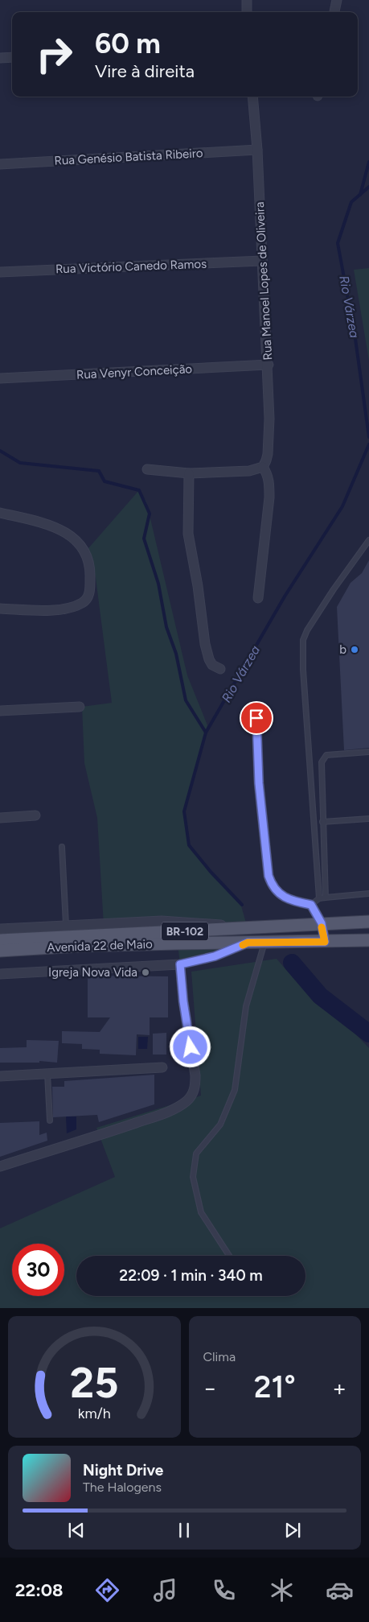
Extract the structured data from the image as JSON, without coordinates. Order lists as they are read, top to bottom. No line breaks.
{"streets":{"main road":["BR-102","Avenida 22 de Maio"],"street":["Rua Genésio Batista Ribeiro","Rua Victório Canedo Ramos","Rua Manoel Lopes de Oliveira","Rua Venyr Conceição"]},"crossings":[["Rua Genésio Batista Ribeiro","Rua Manoel Lopes de Oliveira"],["Rua Victório Canedo Ramos","Rua Manoel Lopes de Oliveira"],["Rua Manoel Lopes de Oliveira","Rua Venyr Conceição"]],"water":["Rio Várzea"],"places":["b","Igreja Nova Vida"],"page":{"turn":["60 m","Vire à direita"],"limit":"30","trip":"22:09 · 1 min · 340 m","tile":"Clima","heat":["−","21°","+"],"song":["Night Drive","The Halogens"],"tabs":"22:08","gauge":["25","km/h"]}}
